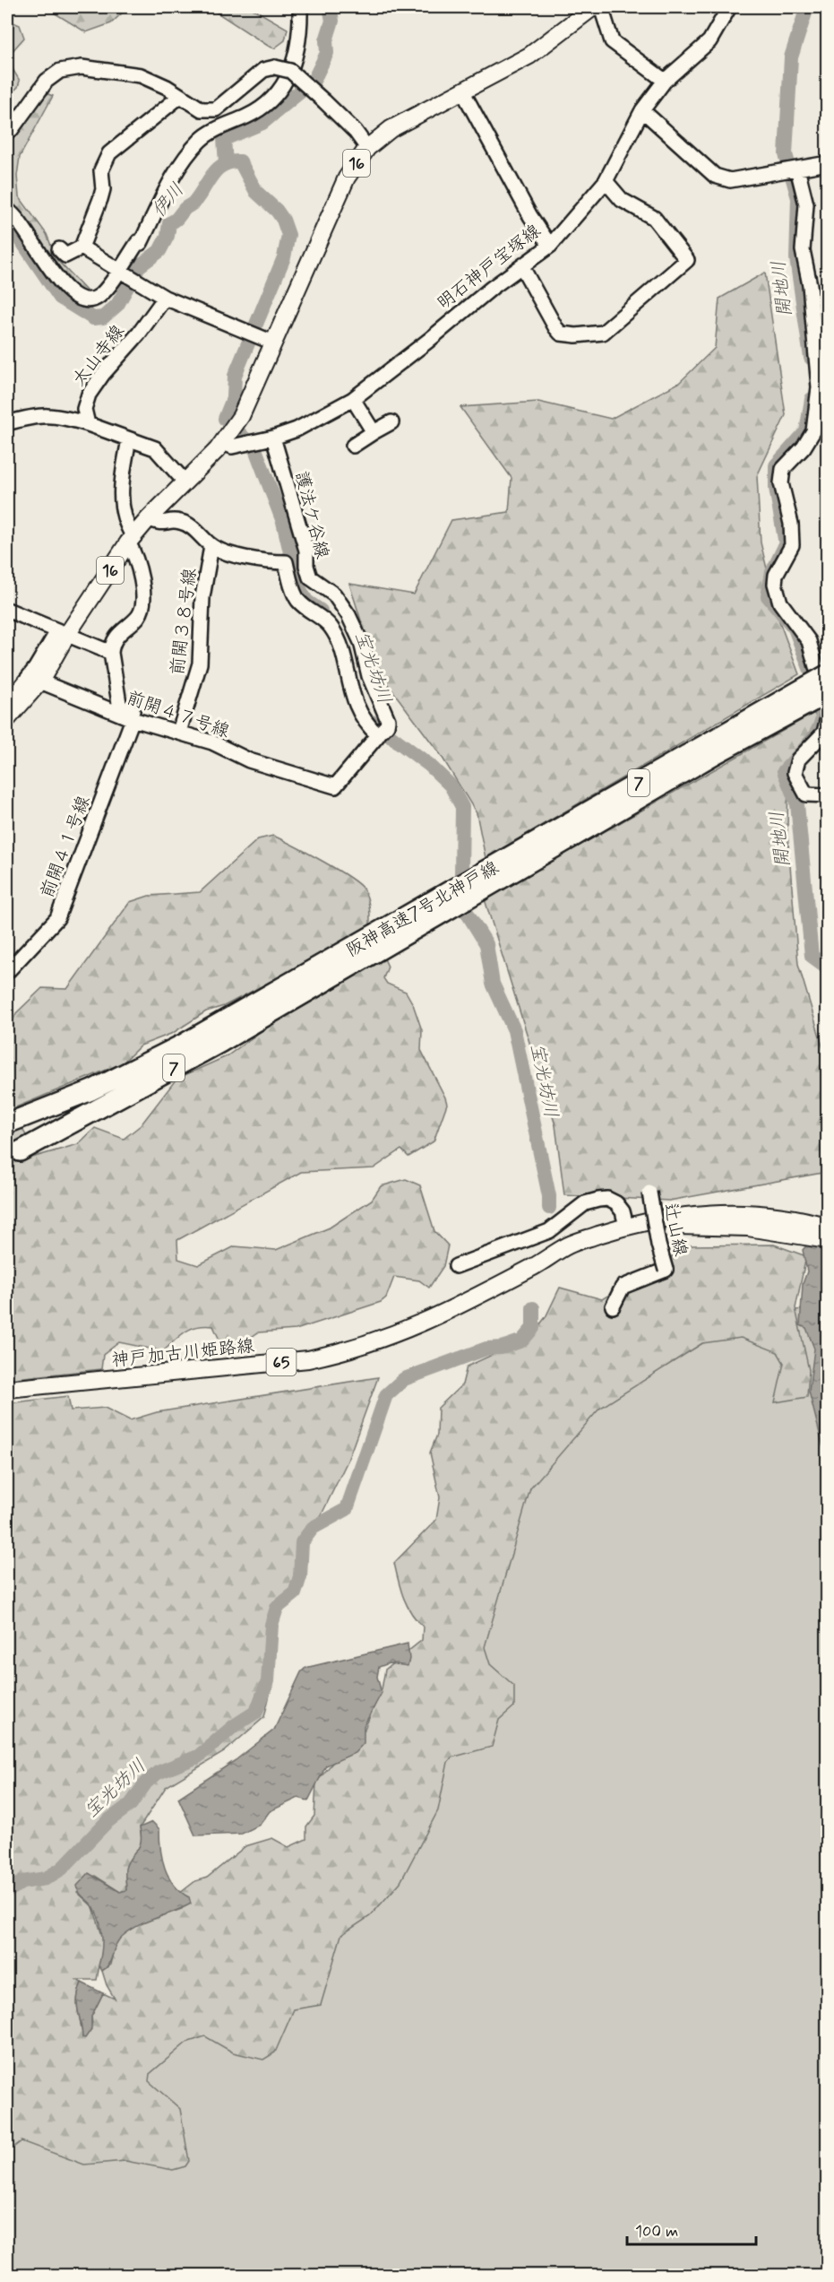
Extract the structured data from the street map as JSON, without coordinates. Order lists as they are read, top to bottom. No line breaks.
{"streets":{"highway":["7","阪神高速7号北神戸線"],"main road":["16","神戸加古川姫路線","65"],"street":["明石神戸宝塚線","太山寺線","護法ケ谷線","前開３８号線","前開４７号線","前開４１号線","辻山線"]},"crossings":[["16","明石神戸宝塚線"],["16","前開４７号線"],["明石神戸宝塚線","護法ケ谷線"],["前開３８号線","前開４７号線"],["前開４７号線","前開４１号線"]],"water":["伊川","開地川","宝光坊川"],"scale_bar":"100 m"}
